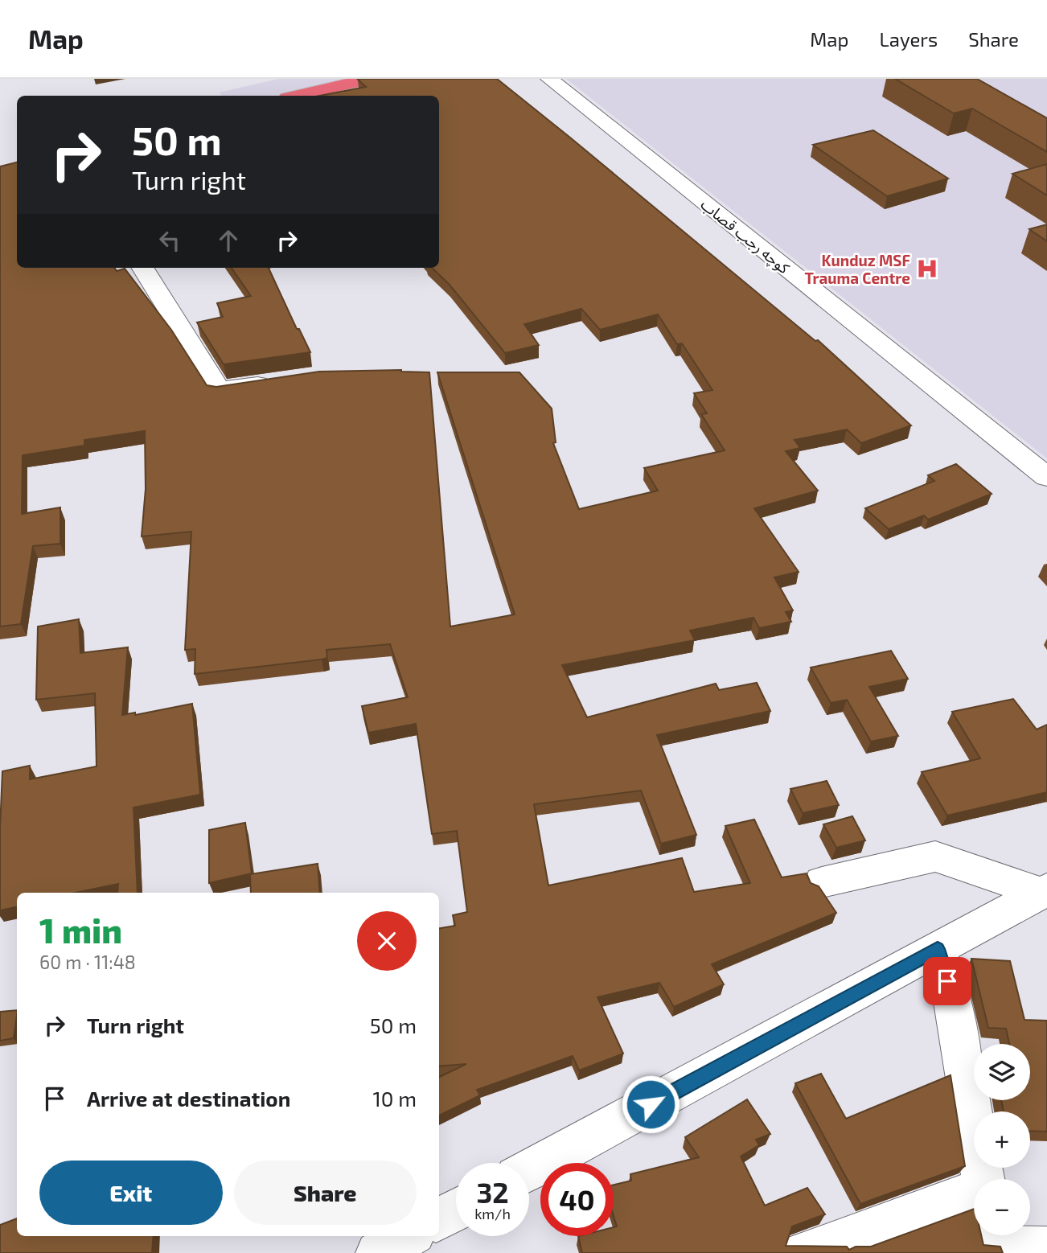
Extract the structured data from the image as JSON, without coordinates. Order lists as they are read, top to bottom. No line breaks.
{"streets":{"street":["کوچه رجب قصاب"]},"places":{"hospital":["Kunduz MSF Trauma Centre"]},"page":{"header":"Map","nav":["Map","Layers","Share"],"turn":["50 m","Turn right"],"heading":["1 min","60 m · 11:48"],"list":[{"name":"Turn right","value":"50 m"},{"name":"Arrive at destination","value":"10 m"}],"map_buttons":["+","−"],"buttons":["Exit","Share"],"speed":"32 km/h","limit":"40"}}
